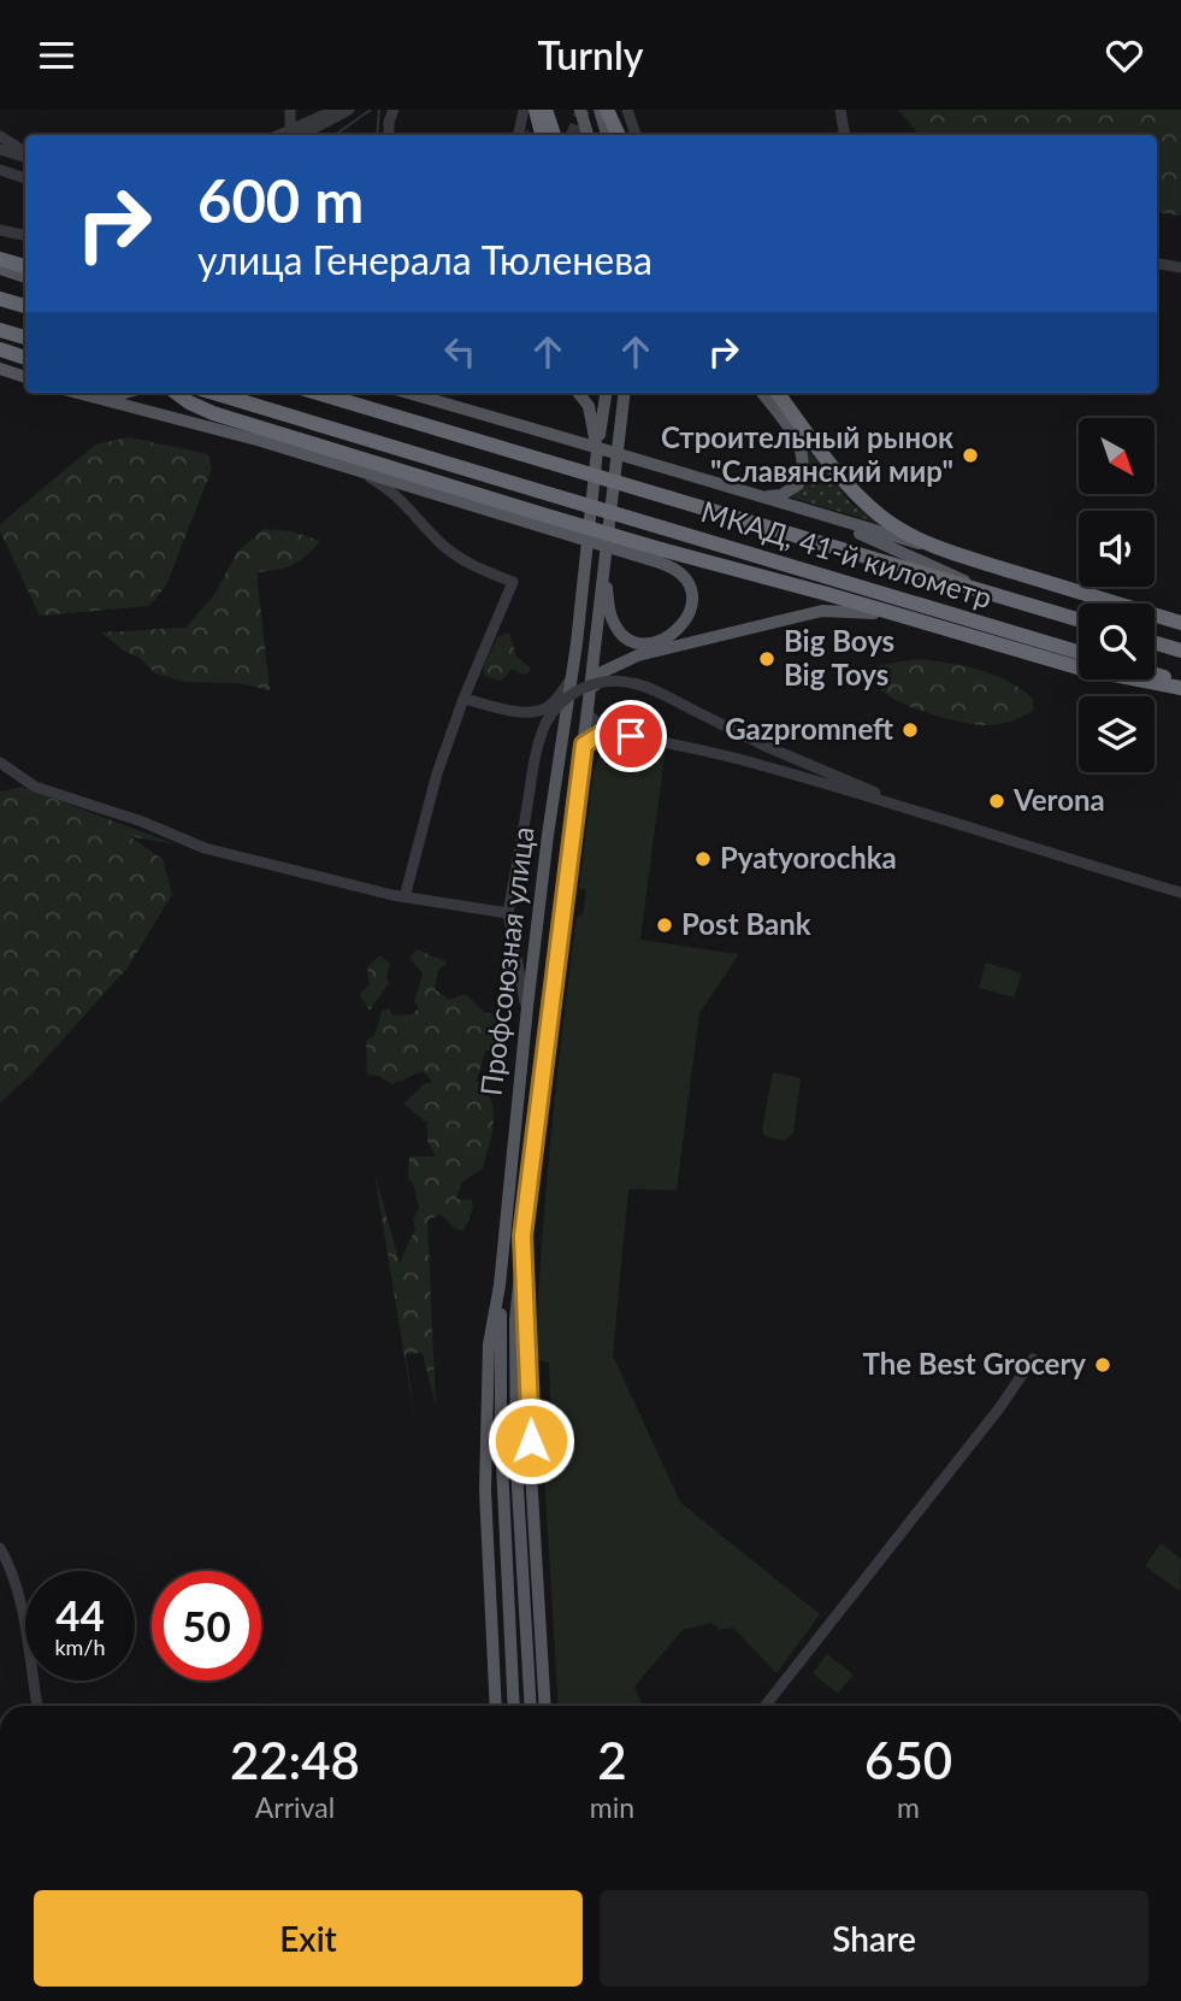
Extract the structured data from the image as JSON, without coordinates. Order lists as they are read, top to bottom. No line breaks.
{"streets":{"highway":["МКАД, 41-й километр"],"main road":["Профсоюзная улица"]},"places":["Строительный рынок \"Славянский мир\"","Big Boys Big Toys","Gazpromneft","Verona","Pyatyorochka","Post Bank","The Best Grocery"],"north":"bottom right","page":{"header":"Turnly","turn":["600 m","улица Генерала Тюленева"],"speed":"44 km/h","limit":"50","eta":["22:48","Arrival","2","min","650","m"],"buttons":["Exit","Share"]}}
